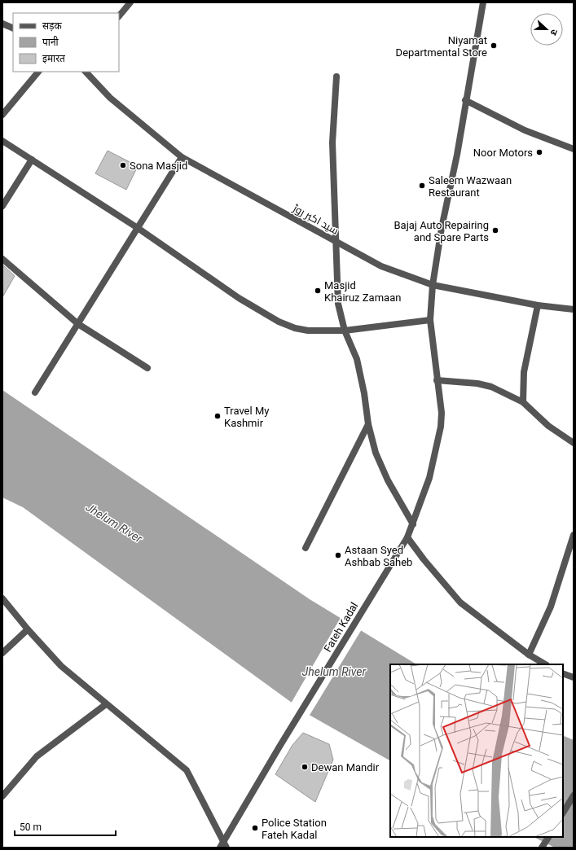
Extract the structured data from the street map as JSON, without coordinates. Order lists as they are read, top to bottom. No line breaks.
{"streets":{"street":["سید اکبر روڑ","Fateh Kadal"]},"crossings":[["سید اکبر روڑ","Fateh Kadal"]],"water":["Jhelum River"],"places":["Niyamat Departmental Store","Noor Motors","Sona Masjid","Saleem Wazwaan Restaurant","Bajaj Auto Repairing and Spare Parts","Masjid Khairuz Zamaan","Travel My Kashmir","Astaan Syed Ashbab Saheb","Dewan Mandir","Police Station Fateh Kadal"],"legend":["सड़क","पानी","इमारत"],"scale_bar":"50 m","north":"right"}
